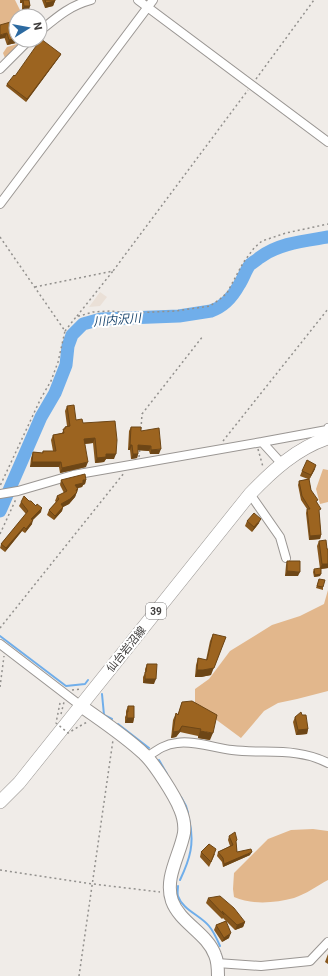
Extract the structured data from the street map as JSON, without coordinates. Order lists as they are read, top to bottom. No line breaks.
{"streets":{"main road":["39","仙台岩沼線"]},"water":["川内沢川"],"north":"right"}
